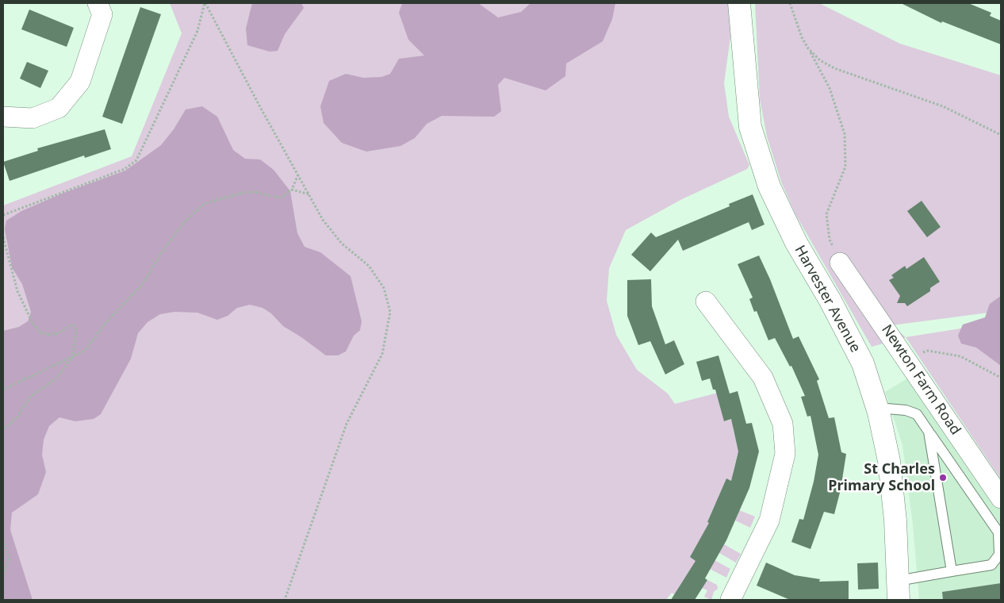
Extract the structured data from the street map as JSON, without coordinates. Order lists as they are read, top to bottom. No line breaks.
{"streets":{"street":["Harvester Avenue","Newton Farm Road"]},"places":["St Charles Primary School"]}
